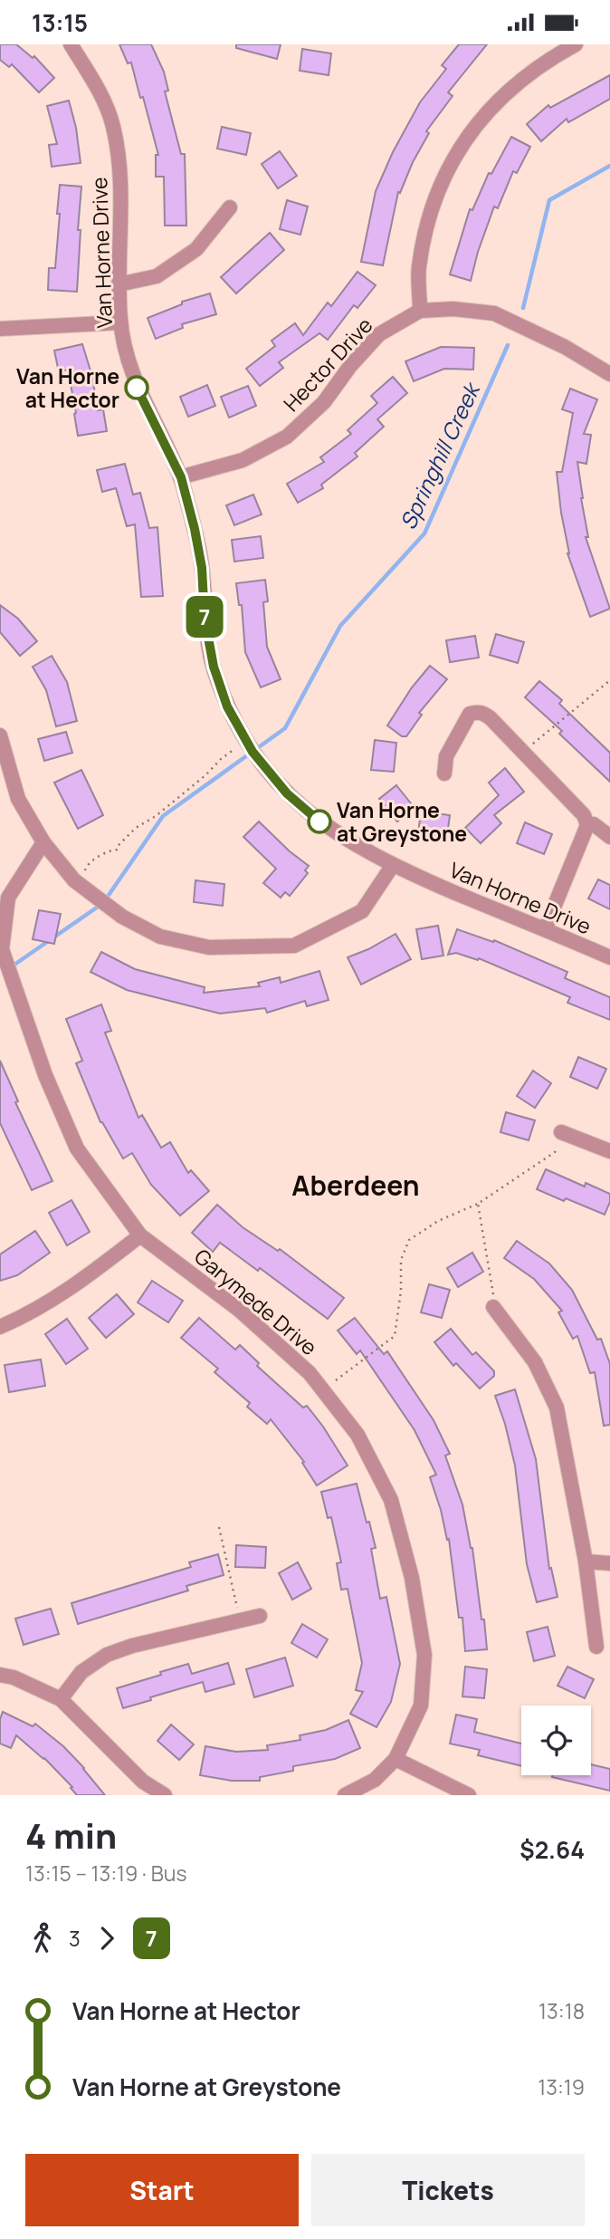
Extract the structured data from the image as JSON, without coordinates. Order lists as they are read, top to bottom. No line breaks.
{"streets":{"street":["Van Horne Drive","Hector Drive","Garymede Drive"]},"crossings":[["Van Horne Drive","Hector Drive"]],"districts":["Aberdeen"],"water":["Springhill Creek"],"places":["Van Horne at Hector","Van Horne at Greystone"],"lines":["bus line 7"],"page":{"status":"13:15","on_map":"7","heading":["4 min","13:15 – 13:19 · Bus","$2.64"],"legs":["3","7"],"list":[{"name":"Van Horne at Hector","value":"13:18"},{"name":"Van Horne at Greystone","value":"13:19"}],"buttons":["Start","Tickets"]}}
